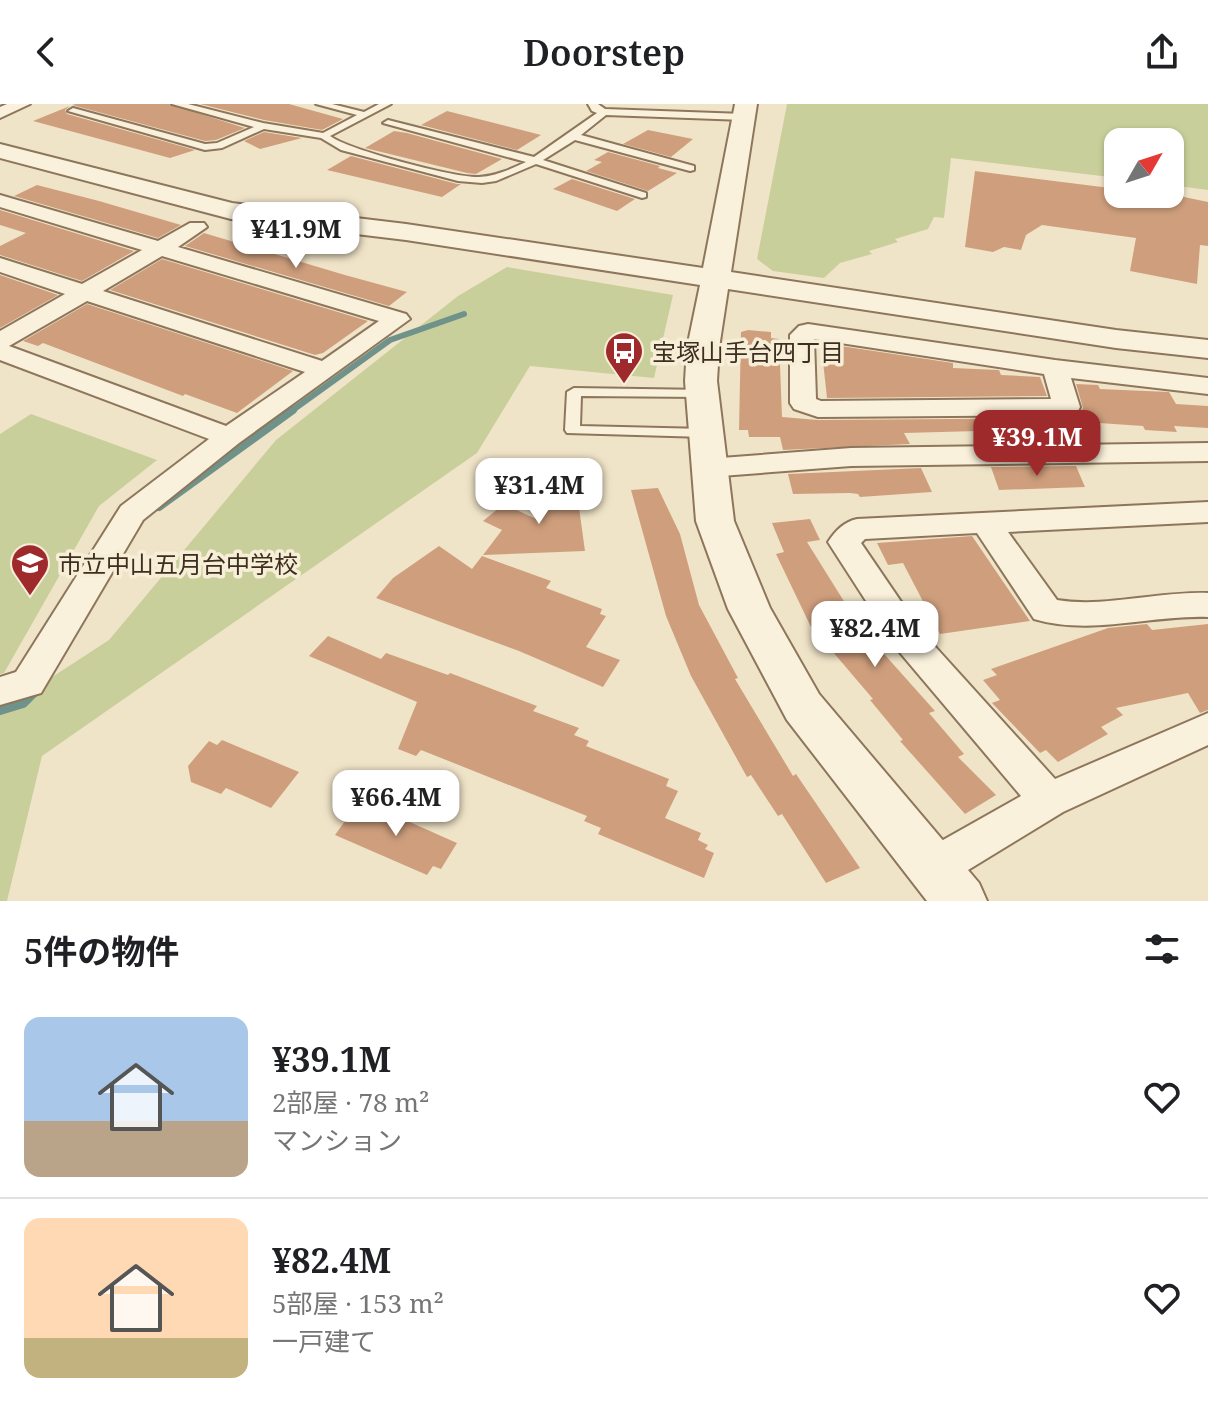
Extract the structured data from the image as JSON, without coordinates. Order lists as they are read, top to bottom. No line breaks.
{"places":{"bus stop":["宝塚山手台四丁目"],"school or university":["市立中山五月台中学校"]},"north":"top right","page":{"header":"Doorstep","price":["¥41.9M","¥39.1M","¥31.4M","¥82.4M","¥66.4M"],"heading":"5件の物件","list":[{"name":"¥39.1M","note":"2部屋 · 78 m² · マンション"},{"name":"¥82.4M","note":"5部屋 · 153 m² · 一戸建て"}]}}
